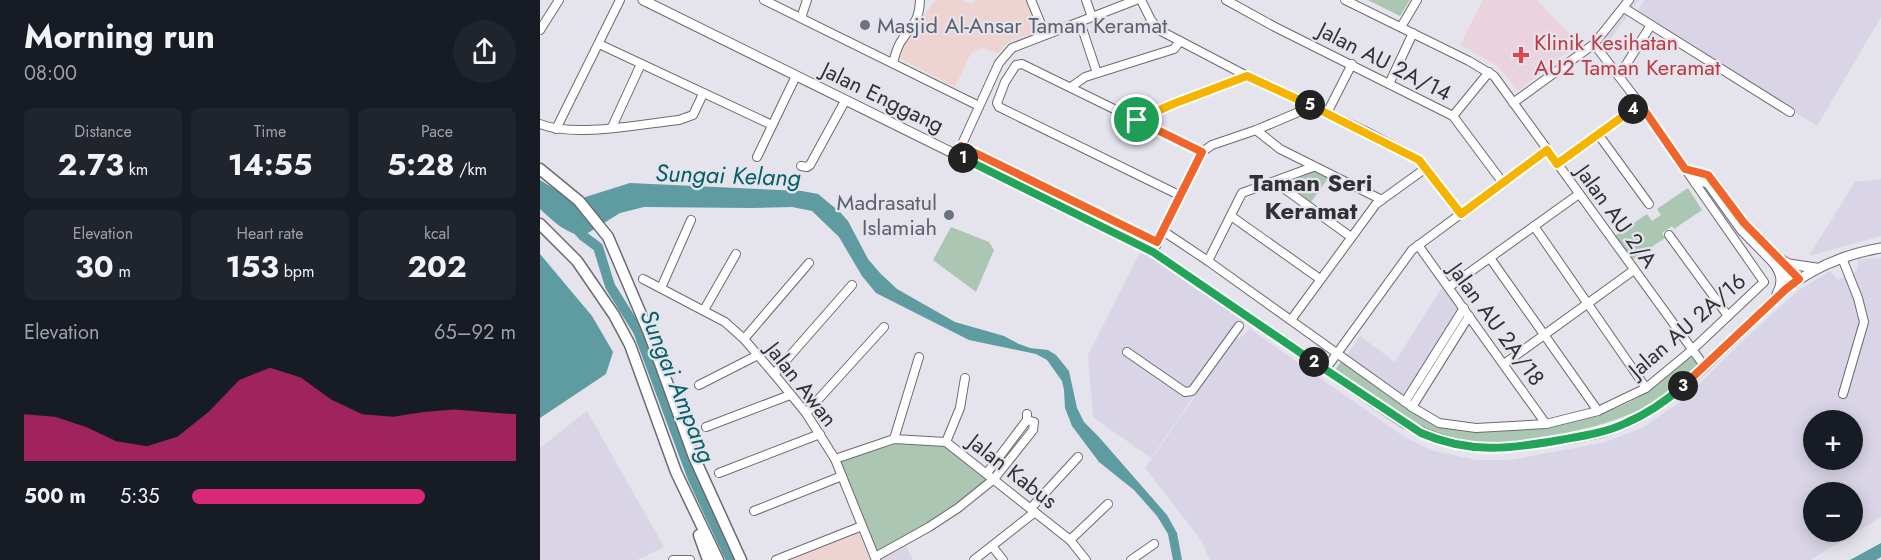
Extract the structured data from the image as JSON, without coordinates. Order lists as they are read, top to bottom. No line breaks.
{"streets":{"main road":["Jalan Enggang"],"street":["Jalan AU 2A/14","Jalan AU 2/A","Jalan AU 2A/18","Jalan AU 2A/16","Jalan Awan","Jalan Kabus"]},"crossings":[["Jalan Enggang","Jalan AU 2/A"],["Jalan AU 2/A","Jalan AU 2A/16"],["Jalan AU 2A/18","Jalan AU 2A/16"],["Jalan Awan","Jalan Kabus"]],"districts":["Taman Seri Keramat"],"water":["Sungai Kelang","Sungai Ampang"],"places":{"other":["Masjid Al-Ansar Taman Keramat","Madrasatul Islamiah"],"health":["Klinik Kesihatan AU2 Taman Keramat"]},"page":{"heading":["Morning run","08:00"],"pins":["5","4","1","2","3"],"stats":[["Distance","2.73 km"],["Time","14:55"],["Pace","5:28 /km"],["Elevation","30 m"],["Heart rate","153 bpm"],["kcal","202"]],"chart":["Elevation","65–92 m"],"map_buttons":["+","−"],"list":[{"name":"500 m","note":"5:35"}]}}
